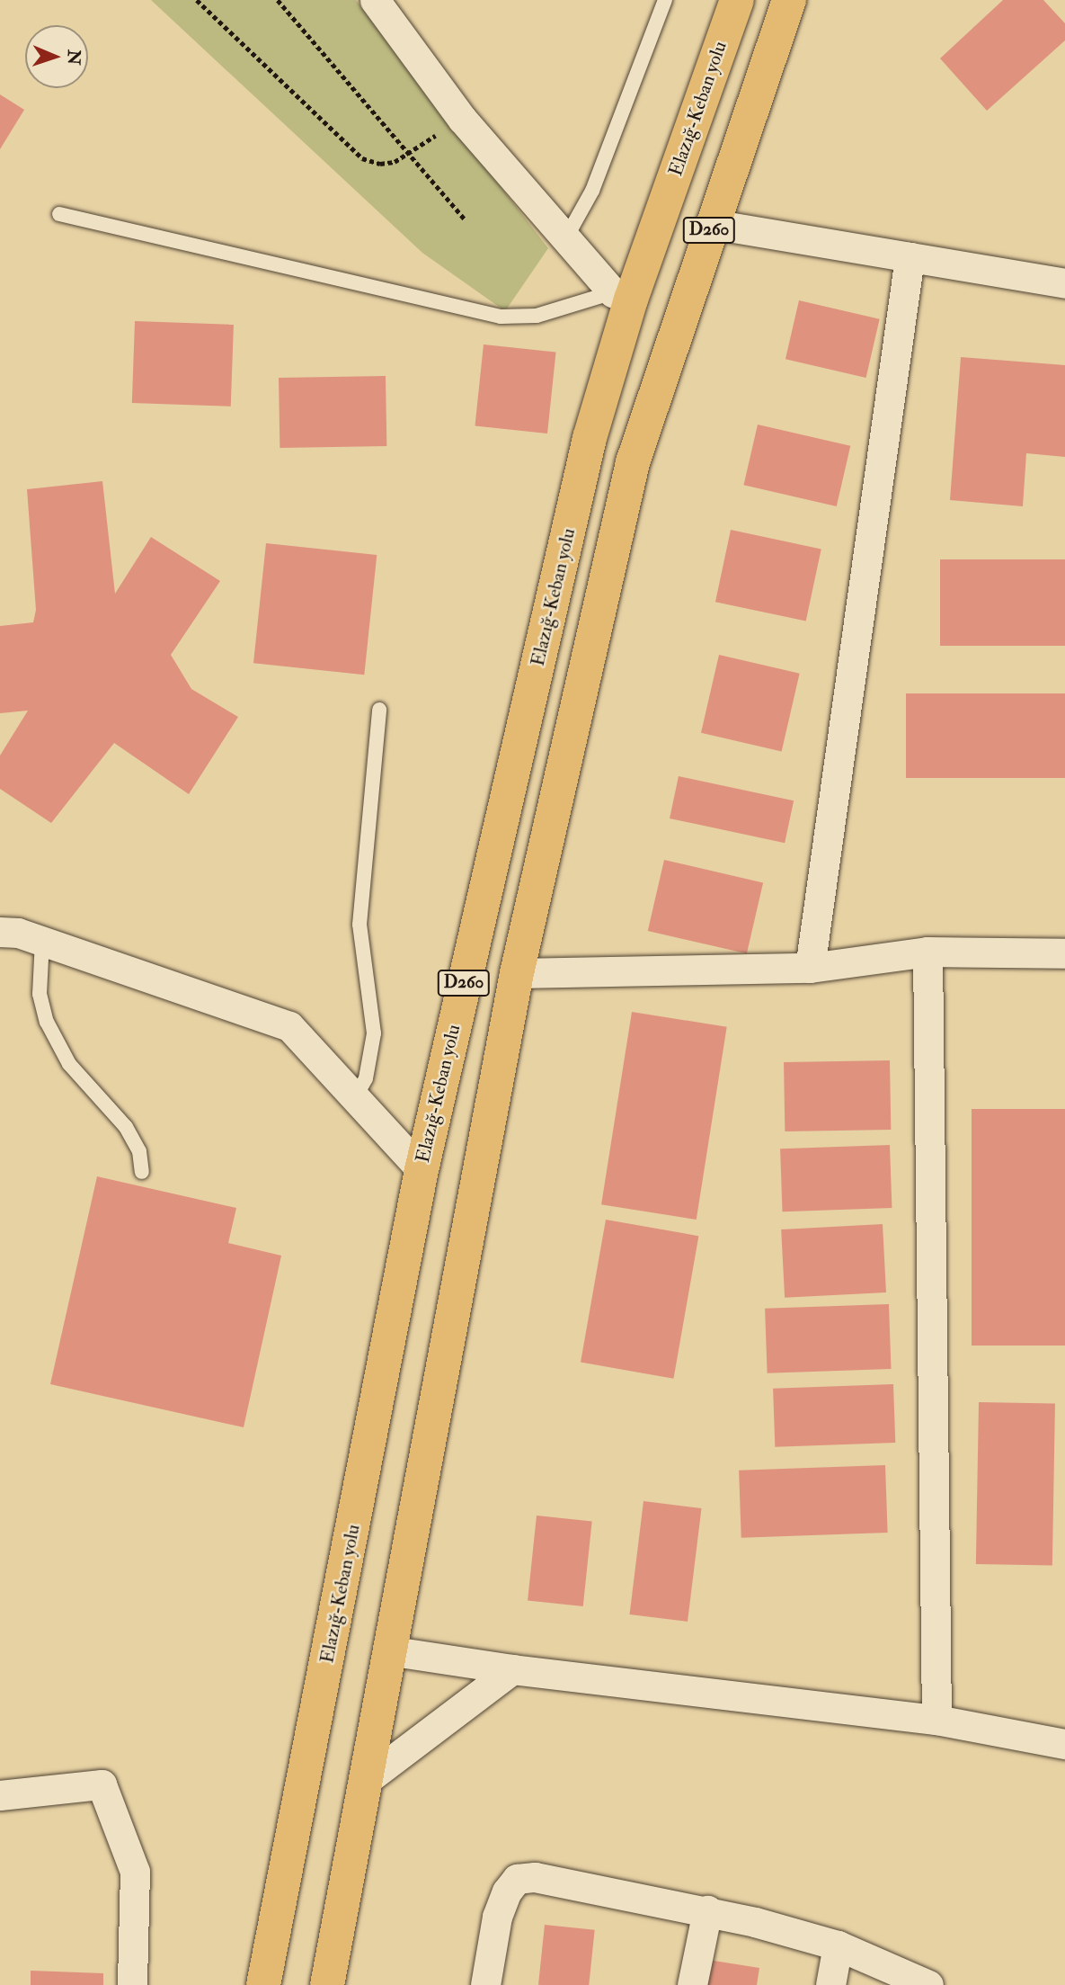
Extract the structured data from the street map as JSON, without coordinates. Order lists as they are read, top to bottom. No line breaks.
{"streets":{"highway":["Elazığ-Keban yolu","D260"]},"north":"right"}
